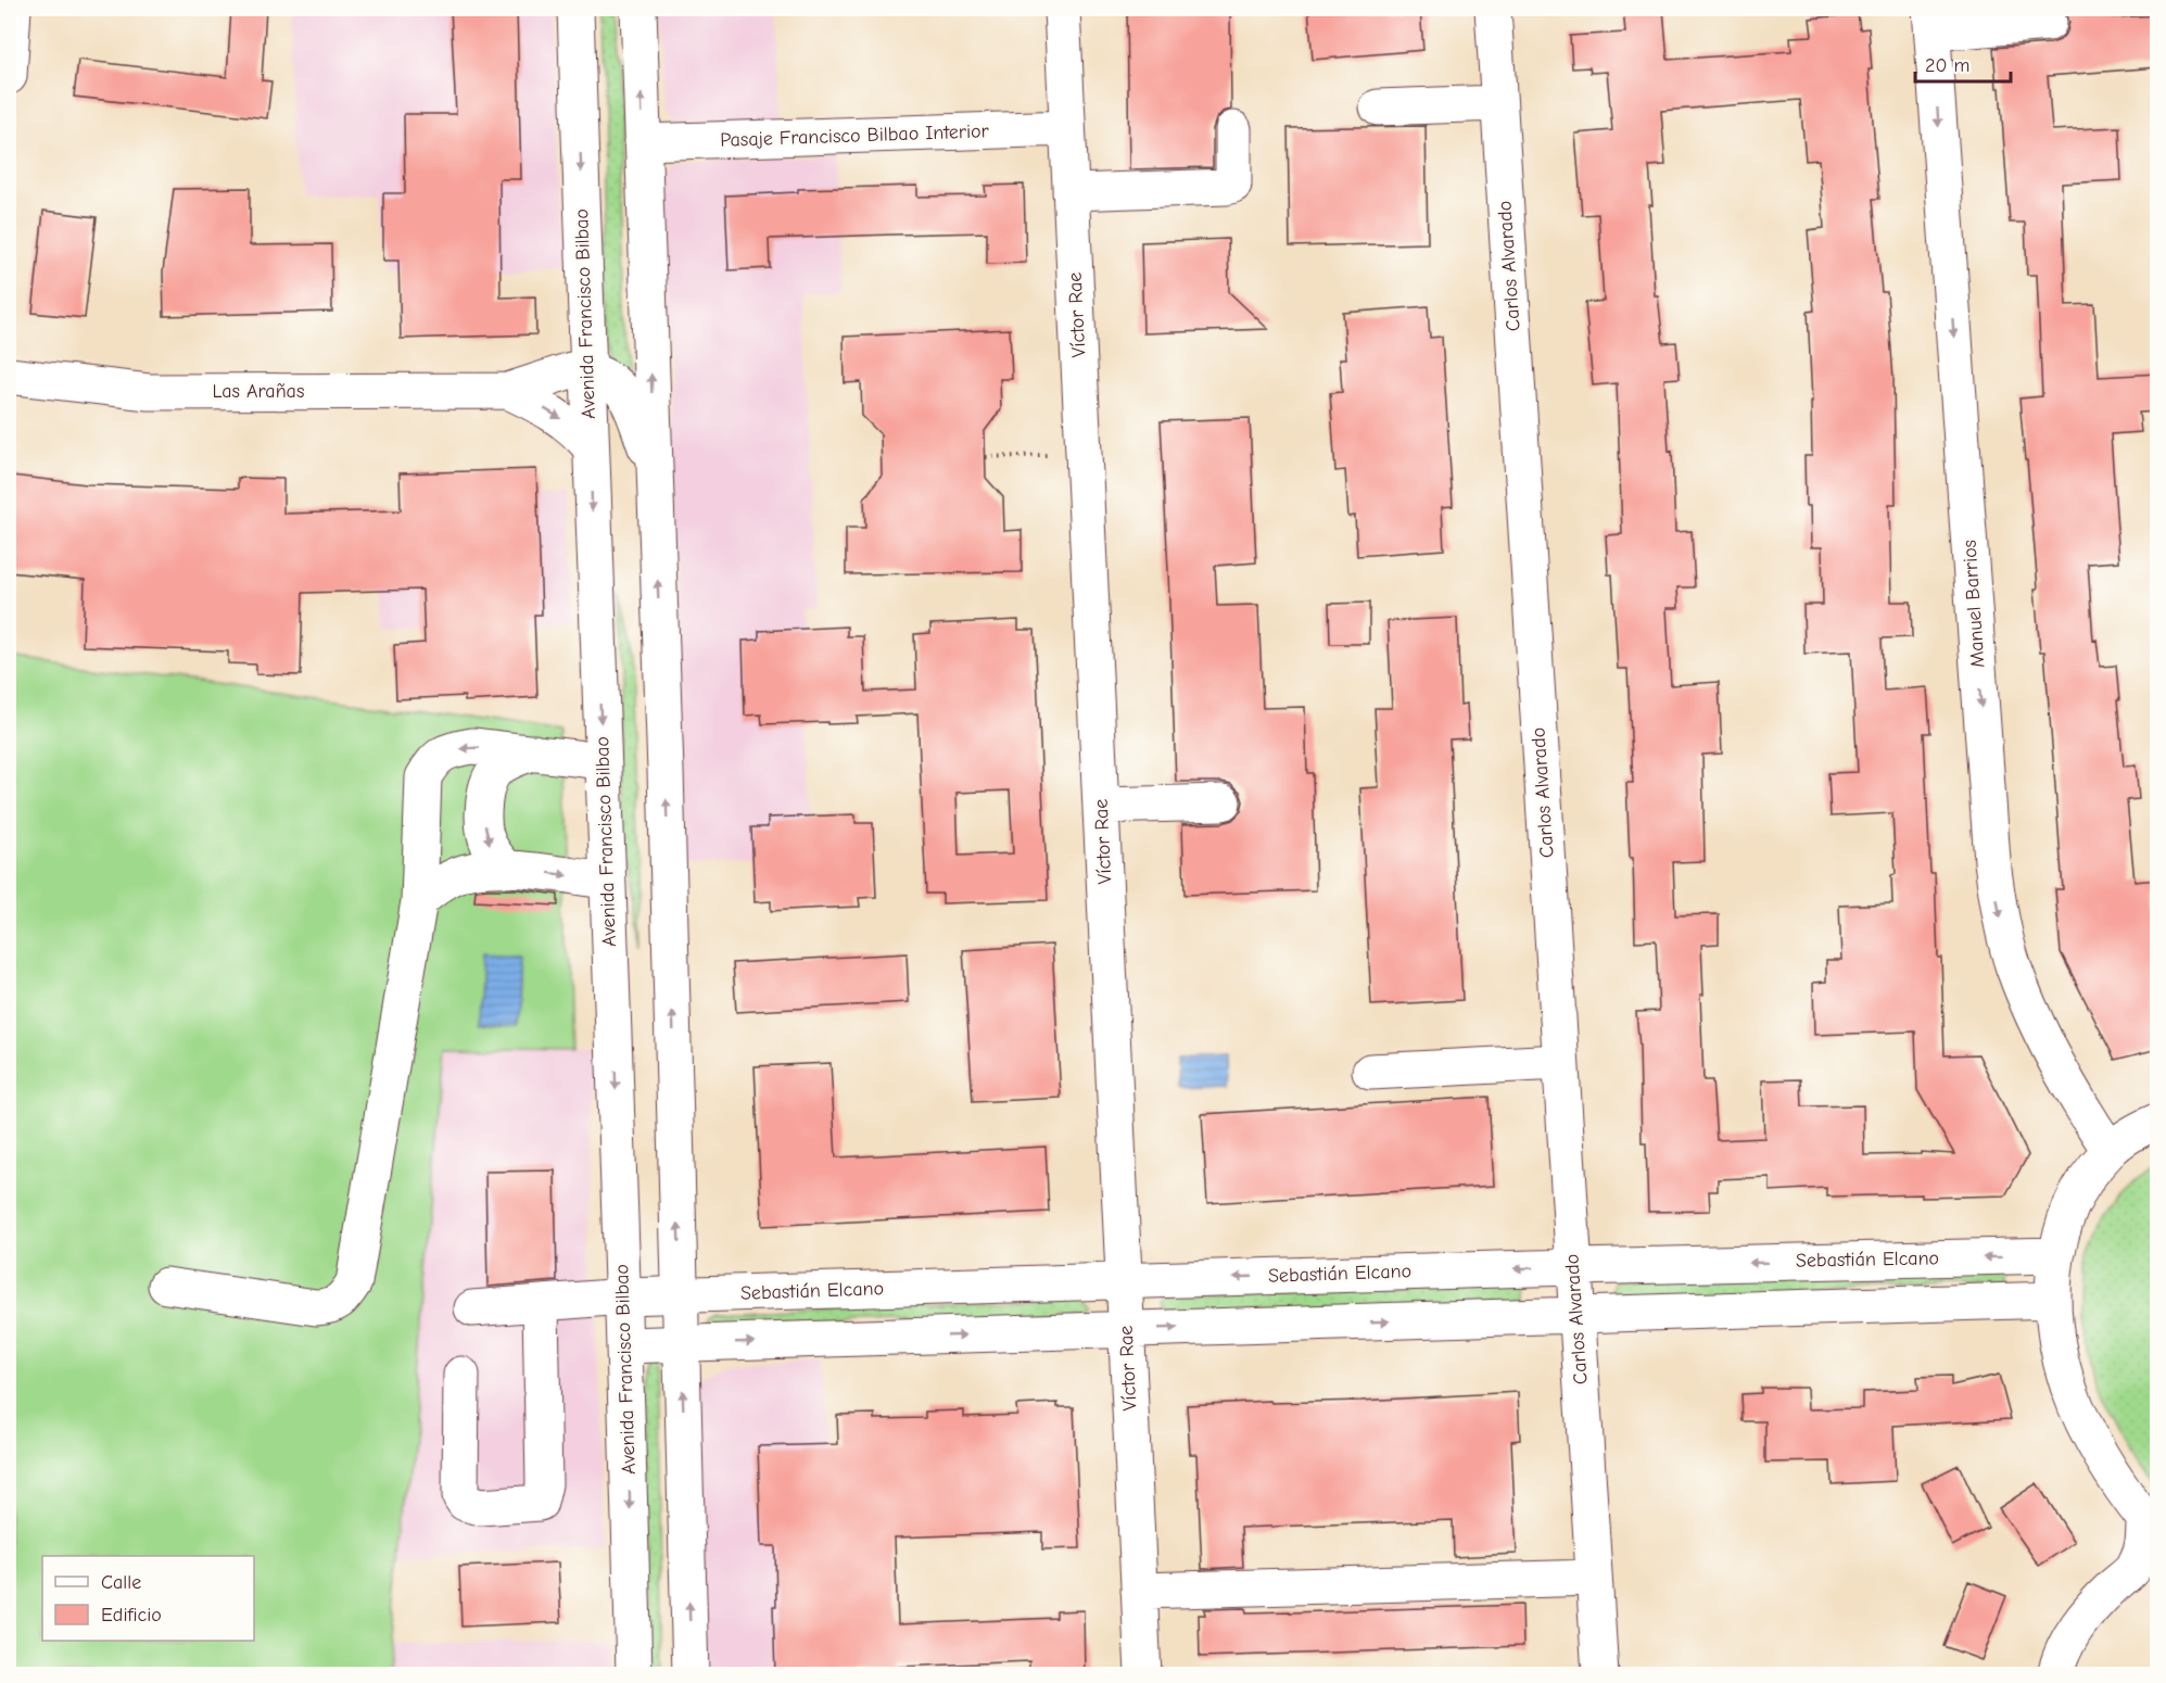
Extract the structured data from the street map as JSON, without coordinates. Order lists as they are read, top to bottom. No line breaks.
{"streets":{"street":["Pasaje Francisco Bilbao Interior","Carlos Alvarado","Avenida Francisco Bilbao","Víctor Rae","Las Arañas","Manuel Barrios","Sebastián Elcano"]},"crossings":[["Pasaje Francisco Bilbao Interior","Víctor Rae"],["Carlos Alvarado","Sebastián Elcano"],["Avenida Francisco Bilbao","Las Arañas"],["Avenida Francisco Bilbao","Sebastián Elcano"],["Víctor Rae","Sebastián Elcano"]],"one_way":["Manuel Barrios"],"legend":["Calle","Edificio"],"scale_bar":"20 m"}
